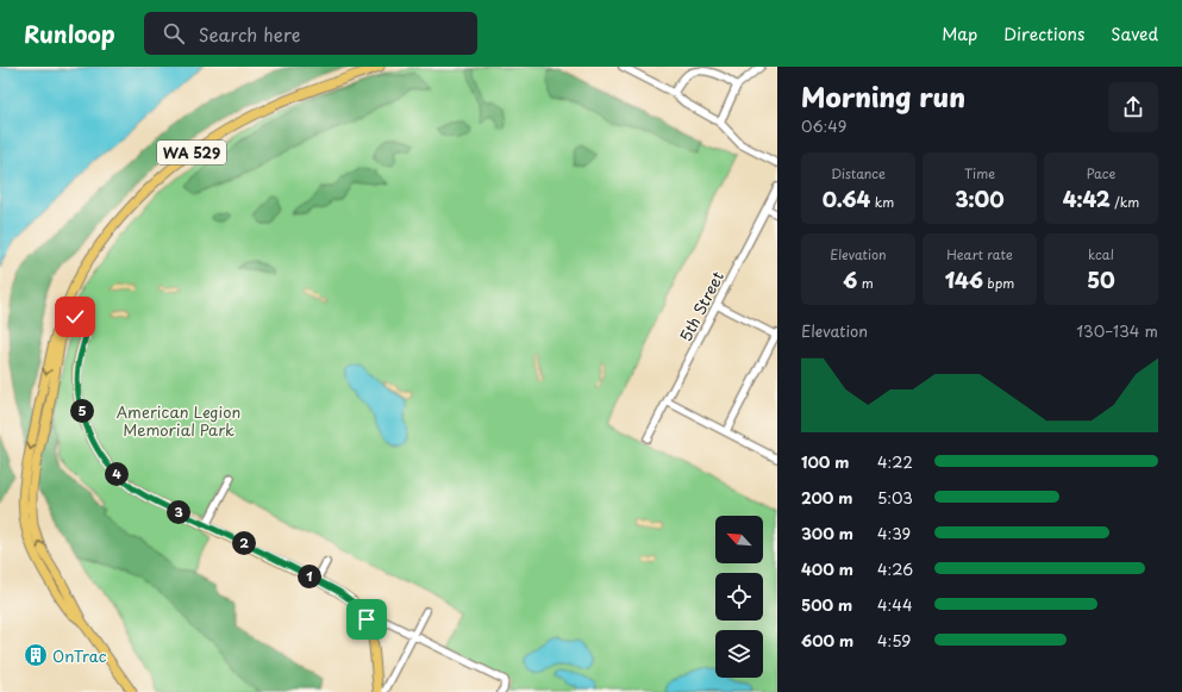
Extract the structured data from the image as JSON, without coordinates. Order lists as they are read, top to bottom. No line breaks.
{"streets":{"main road":["WA 529"],"street":["5th Street"]},"parks":["American Legion Memorial Park"],"places":{"building":["OnTrac"]},"north":"top left","page":{"header":"Runloop","search":"Search here","nav":["Map","Directions","Saved"],"heading":["Morning run","06:49"],"stats":[["Distance","0.64 km"],["Time","3:00"],["Pace","4:42 /km"],["Elevation","6 m"],["Heart rate","146 bpm"],["kcal","50"]],"chart":["Elevation","130–134 m"],"pins":["5","4","3","2","1"],"list":[{"name":"100 m","note":"4:22"},{"name":"200 m","note":"5:03"},{"name":"300 m","note":"4:39"},{"name":"400 m","note":"4:26"},{"name":"500 m","note":"4:44"},{"name":"600 m","note":"4:59"}]}}
